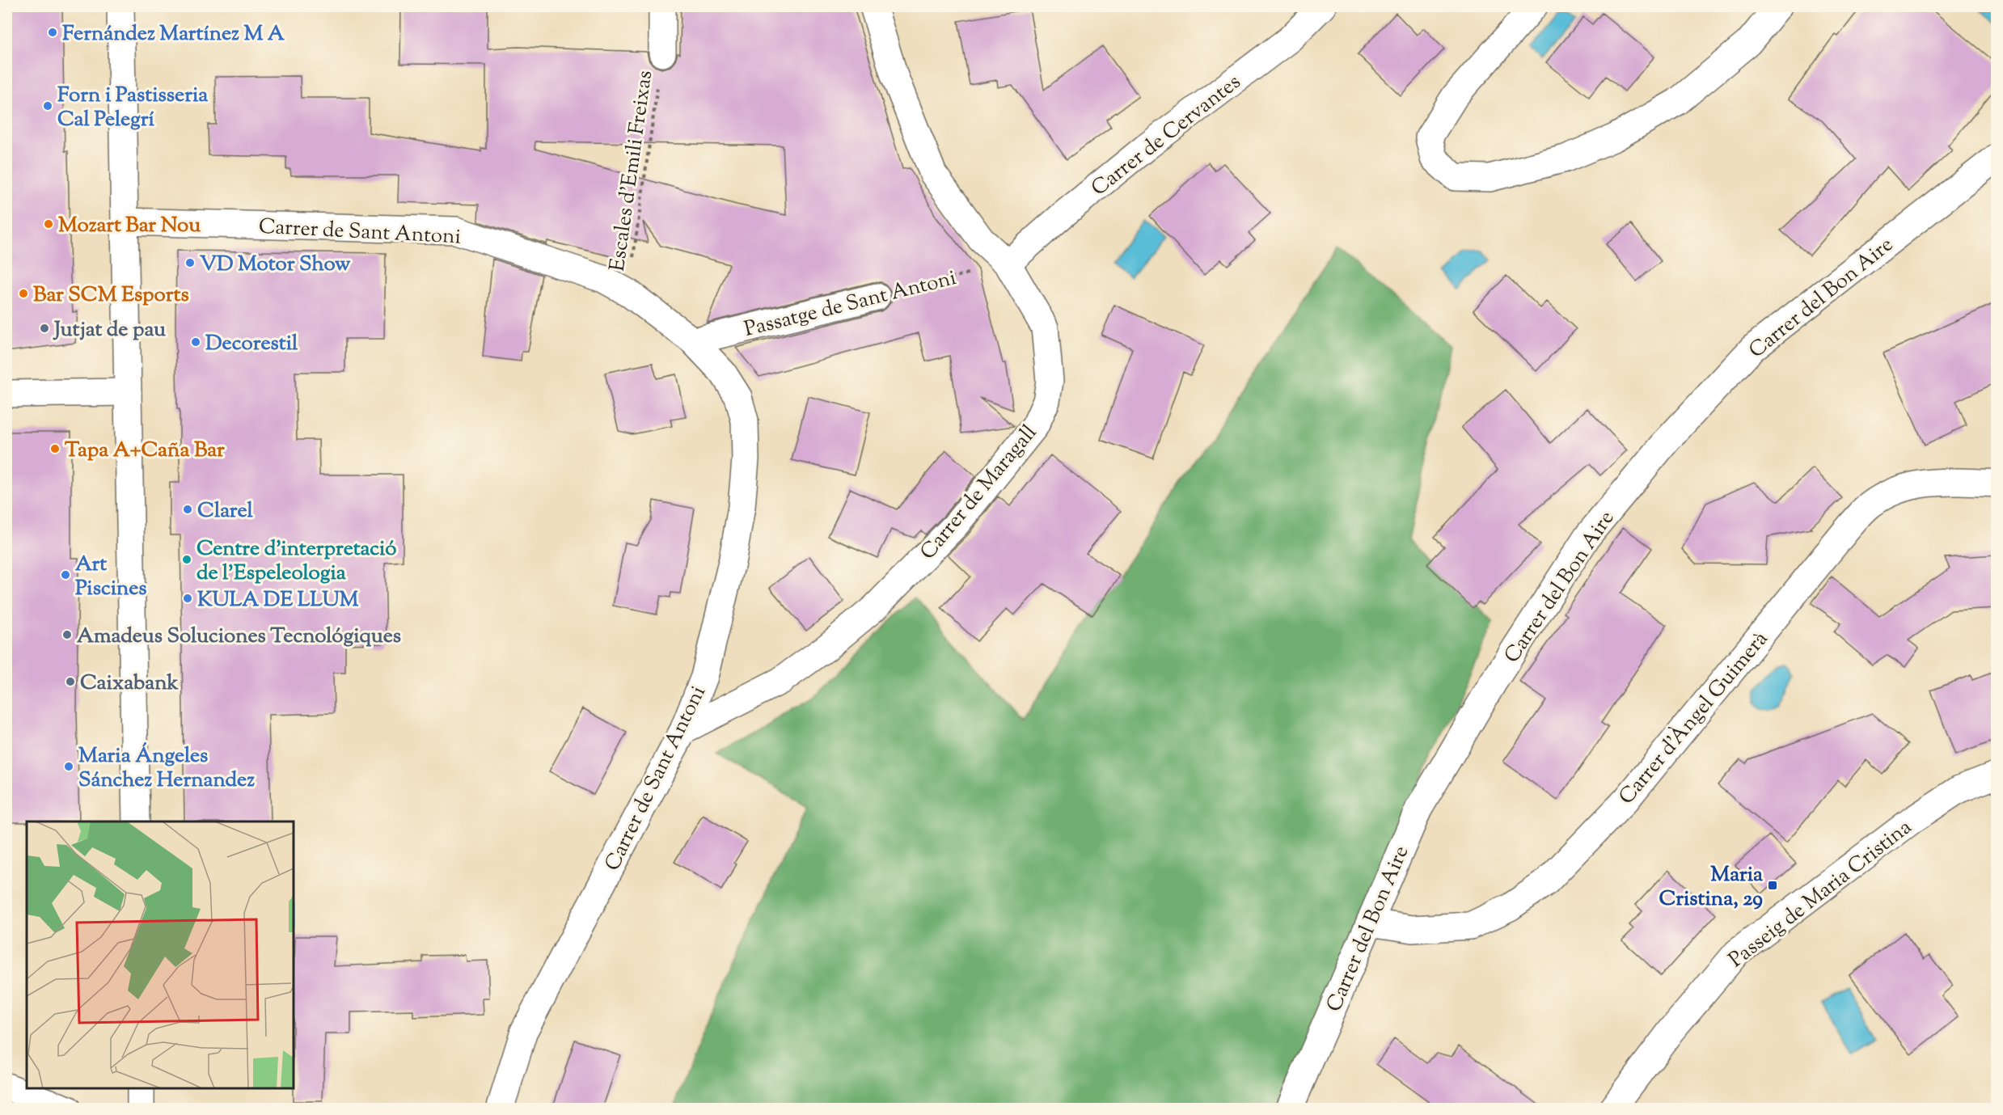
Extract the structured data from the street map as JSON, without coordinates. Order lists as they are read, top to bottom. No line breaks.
{"streets":{"street":["Carrer de Cervantes","Carrer de Sant Antoni","Carrer del Bon Aire","Passatge de Sant Antoni","Carrer de Maragall","Carrer d'Àngel Guimerà","Passeig de Maria Cristina"],"path":["Escales d'Emili Freixas"]},"crossings":[["Carrer de Cervantes","Passatge de Sant Antoni"],["Carrer de Cervantes","Carrer de Maragall"],["Escales d'Emili Freixas","Carrer de Sant Antoni"],["Carrer de Sant Antoni","Passatge de Sant Antoni"],["Carrer de Sant Antoni","Carrer de Maragall"],["Carrer del Bon Aire","Carrer d'Àngel Guimerà"],["Passatge de Sant Antoni","Carrer de Maragall"]],"places":{"other":["Fernández Martínez M A","Forn i Pastisseria Cal Pelegrí","Mozart Bar Nou","VD Motor Show","Bar SCM Esports","Jutjat de pau","Decorestil","Tapa A+Caña Bar","Clarel","Centre d'interpretació de l'Espeleologia","Art Piscines","KULA DE LLUM","Amadeus Soluciones Tecnológiques","Caixabank","Maria Ángeles Sánchez Hernandez"],"transit":["Maria Cristina, 29"]}}
